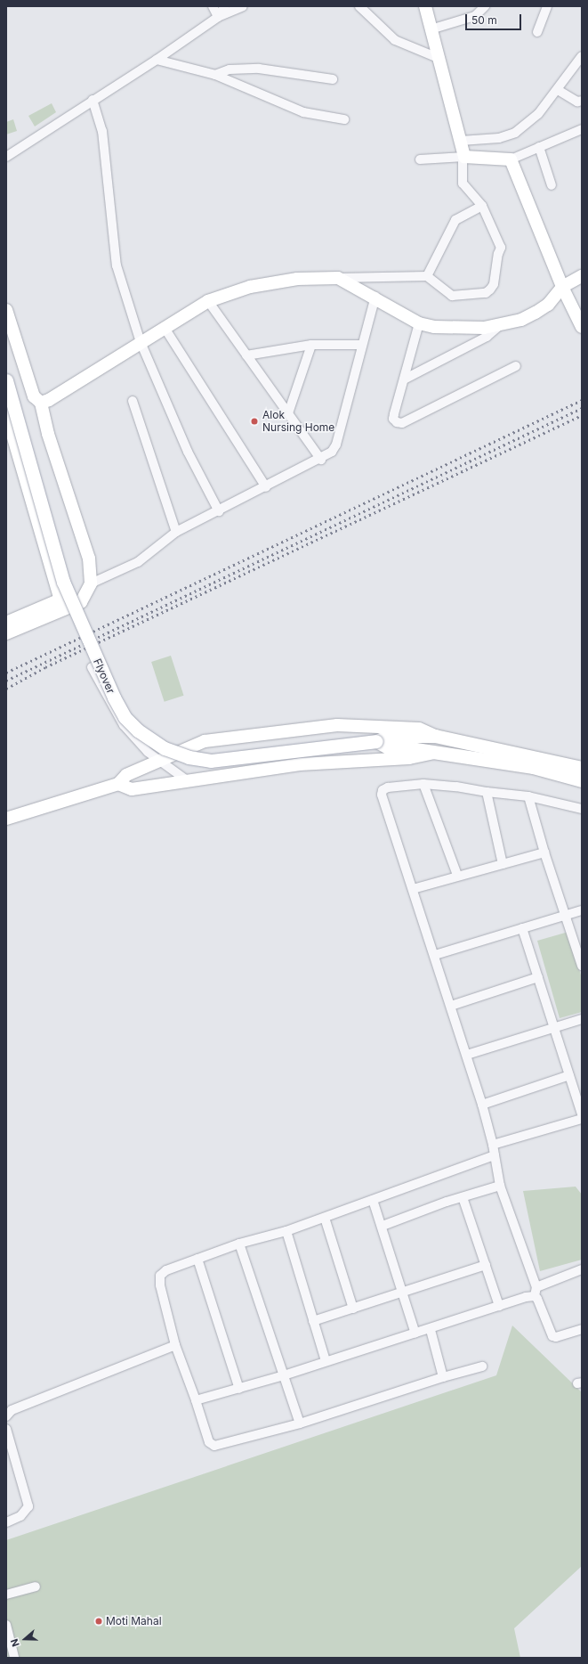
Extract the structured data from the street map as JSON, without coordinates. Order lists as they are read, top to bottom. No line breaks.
{"streets":{"main road":["Flyover"]},"places":["Alok Nursing Home","Moti Mahal"],"scale_bar":"50 m","north":"left"}
